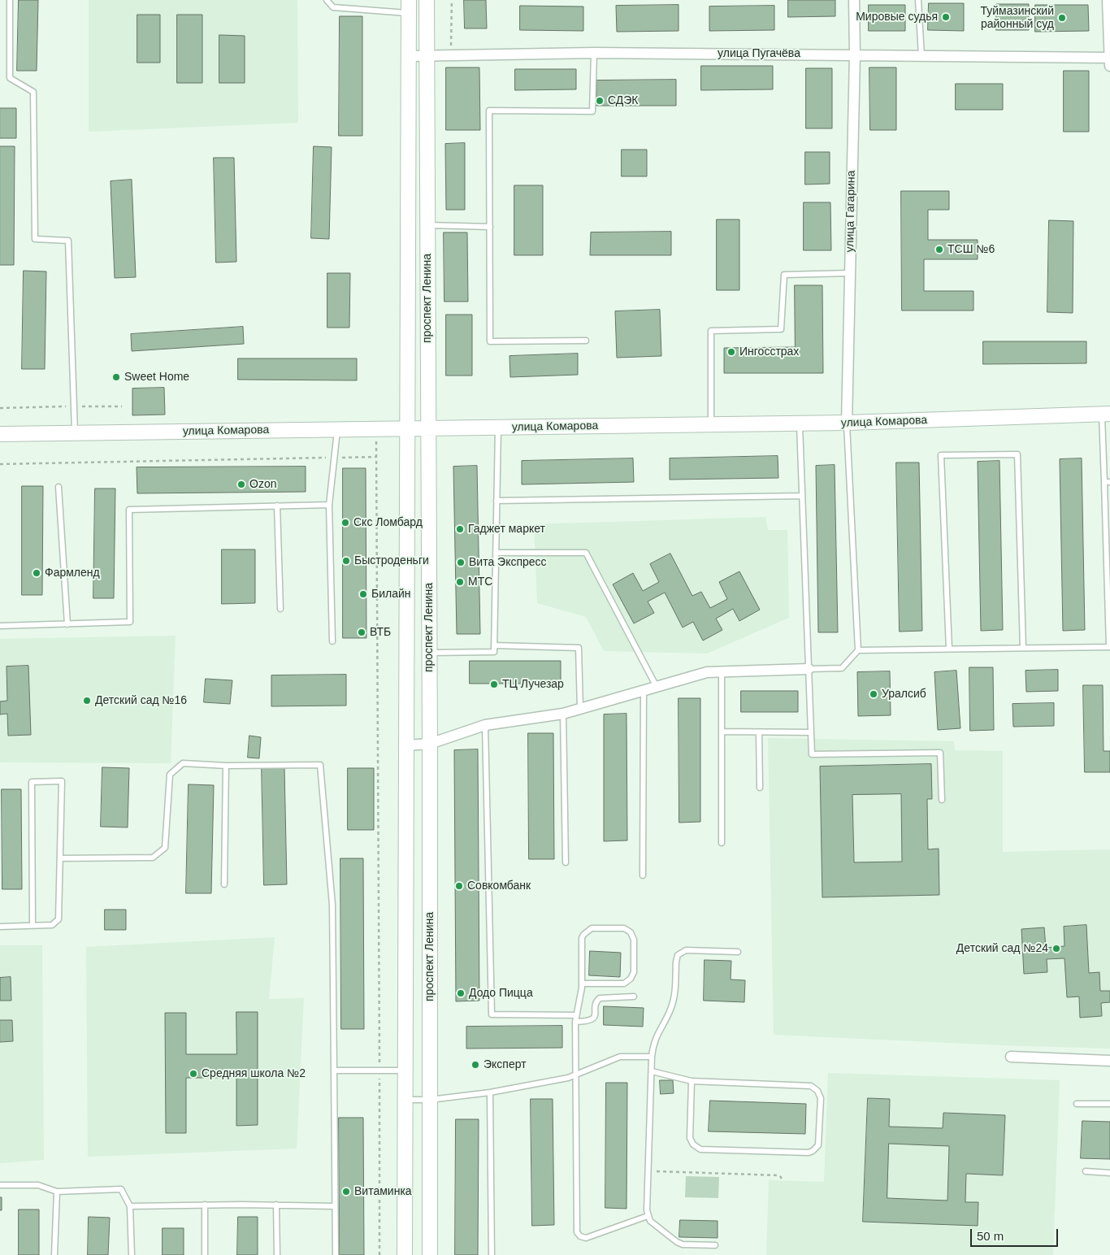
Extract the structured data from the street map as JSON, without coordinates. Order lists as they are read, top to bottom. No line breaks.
{"streets":{"street":["улица Пугачёва","улица Гагарина","проспект Ленина","улица Комарова"]},"crossings":[["улица Пугачёва","улица Гагарина"],["улица Пугачёва","проспект Ленина"],["улица Гагарина","улица Комарова"],["проспект Ленина","улица Комарова"]],"places":["Мировые судья","Туймазинский районный суд","СДЭК","ТСШ №6","Ингосстрах","Sweet Home","Ozon","Скс Ломбард","Гаджет маркет","Быстроденьги","Вита Экспресс","Фармленд","МТС","Билайн","ВТБ","ТЦ Лучезар","Уралсиб","Детский сад №16","Совкомбанк","Детский сад №24","Додо Пицца","Эксперт","Средняя школа №2","Витаминка"],"scale_bar":"50 m"}
